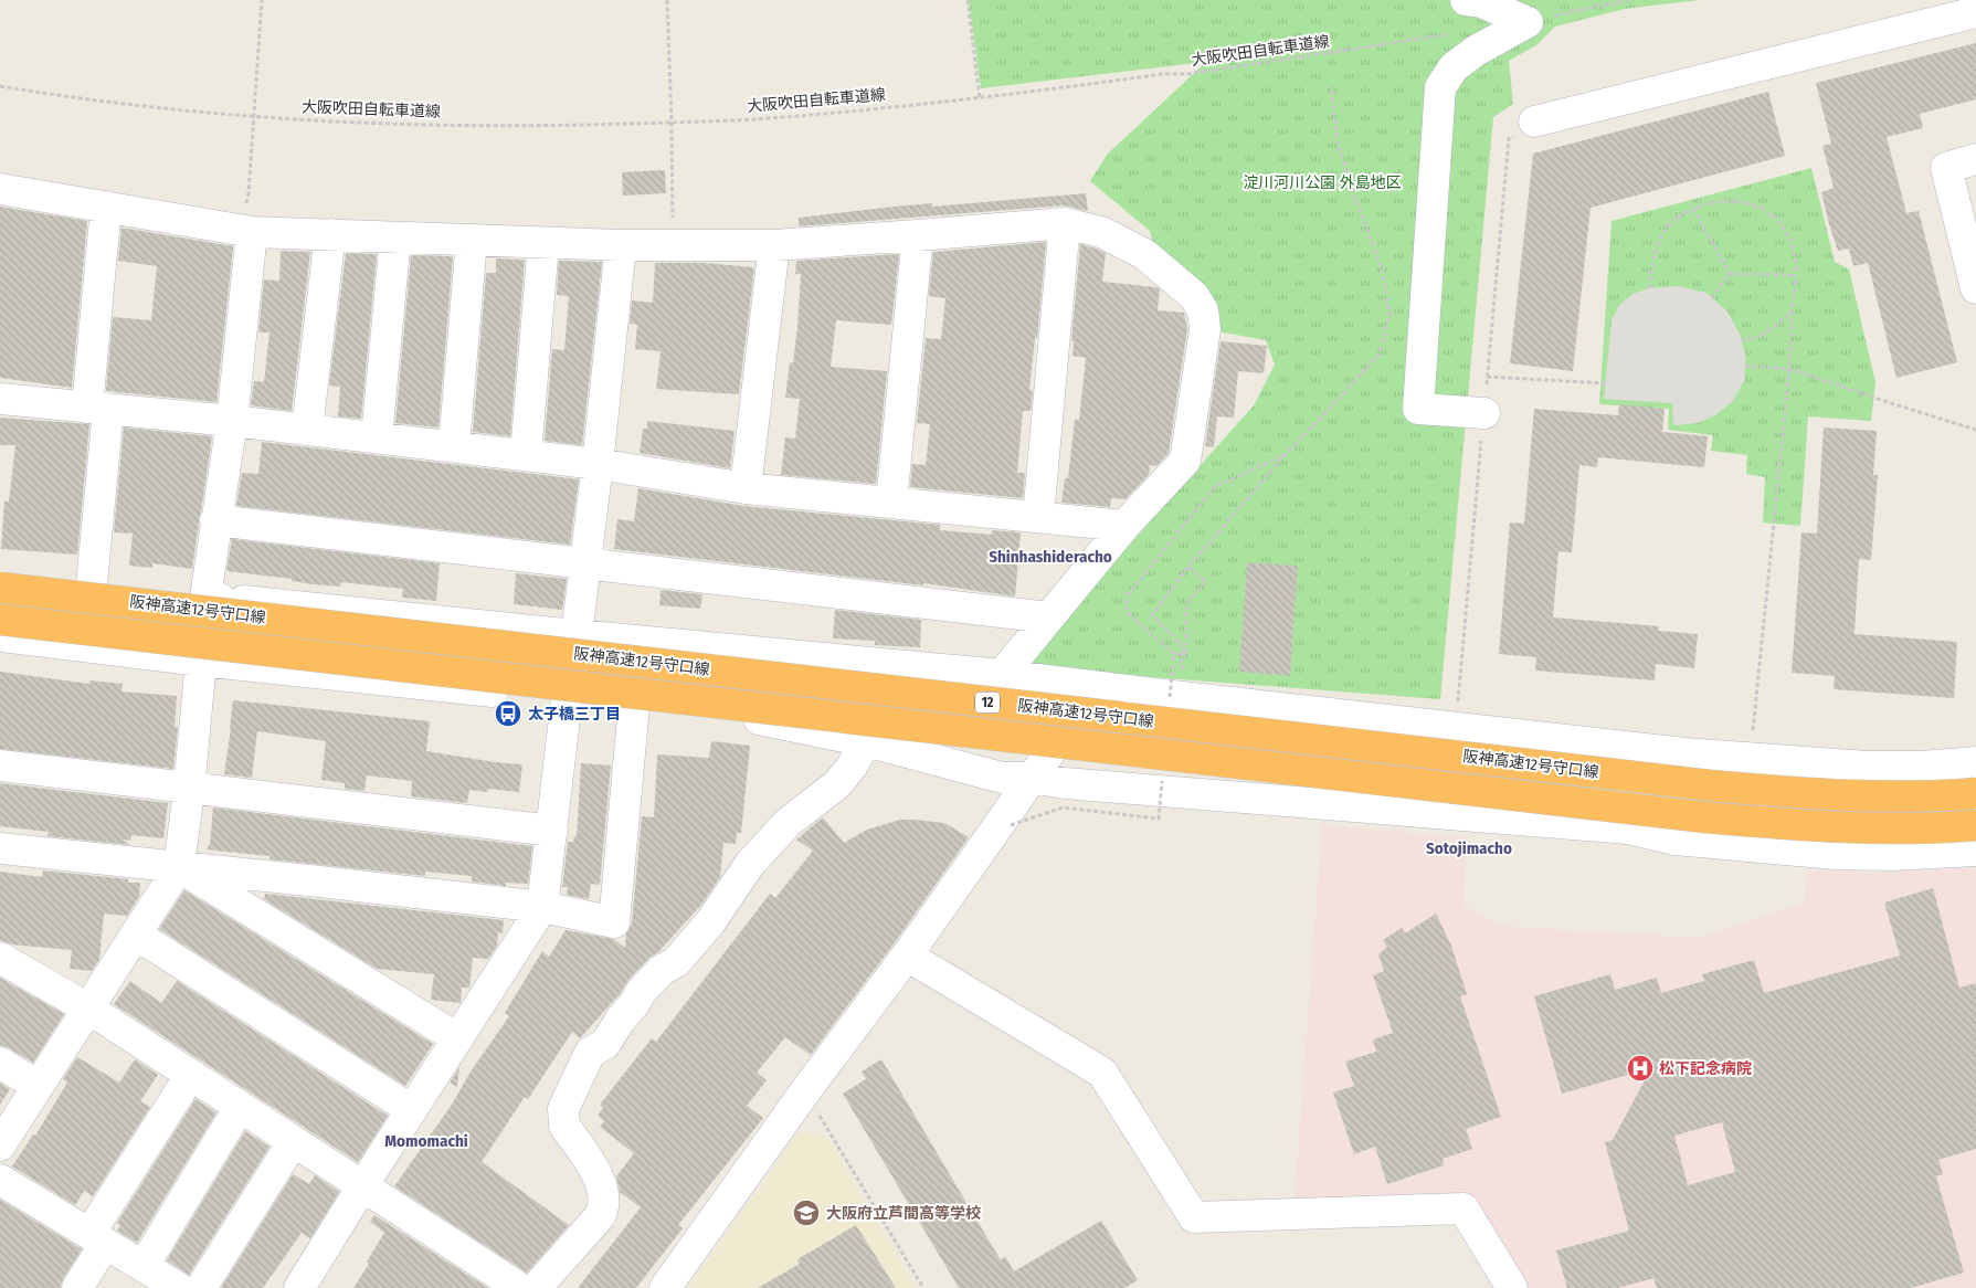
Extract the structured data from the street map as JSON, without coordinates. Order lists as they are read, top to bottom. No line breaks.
{"streets":{"highway":["阪神高速12号守口線","12"],"path":["大阪吹田自転車道線"]},"districts":["Shinhashideracho","Sotojimacho","Momomachi"],"parks":["淀川河川公園 外島地区"],"places":{"bus stop":["太子橋三丁目"],"hospital":["松下記念病院"],"school or university":["大阪府立芦間高等学校"]}}
